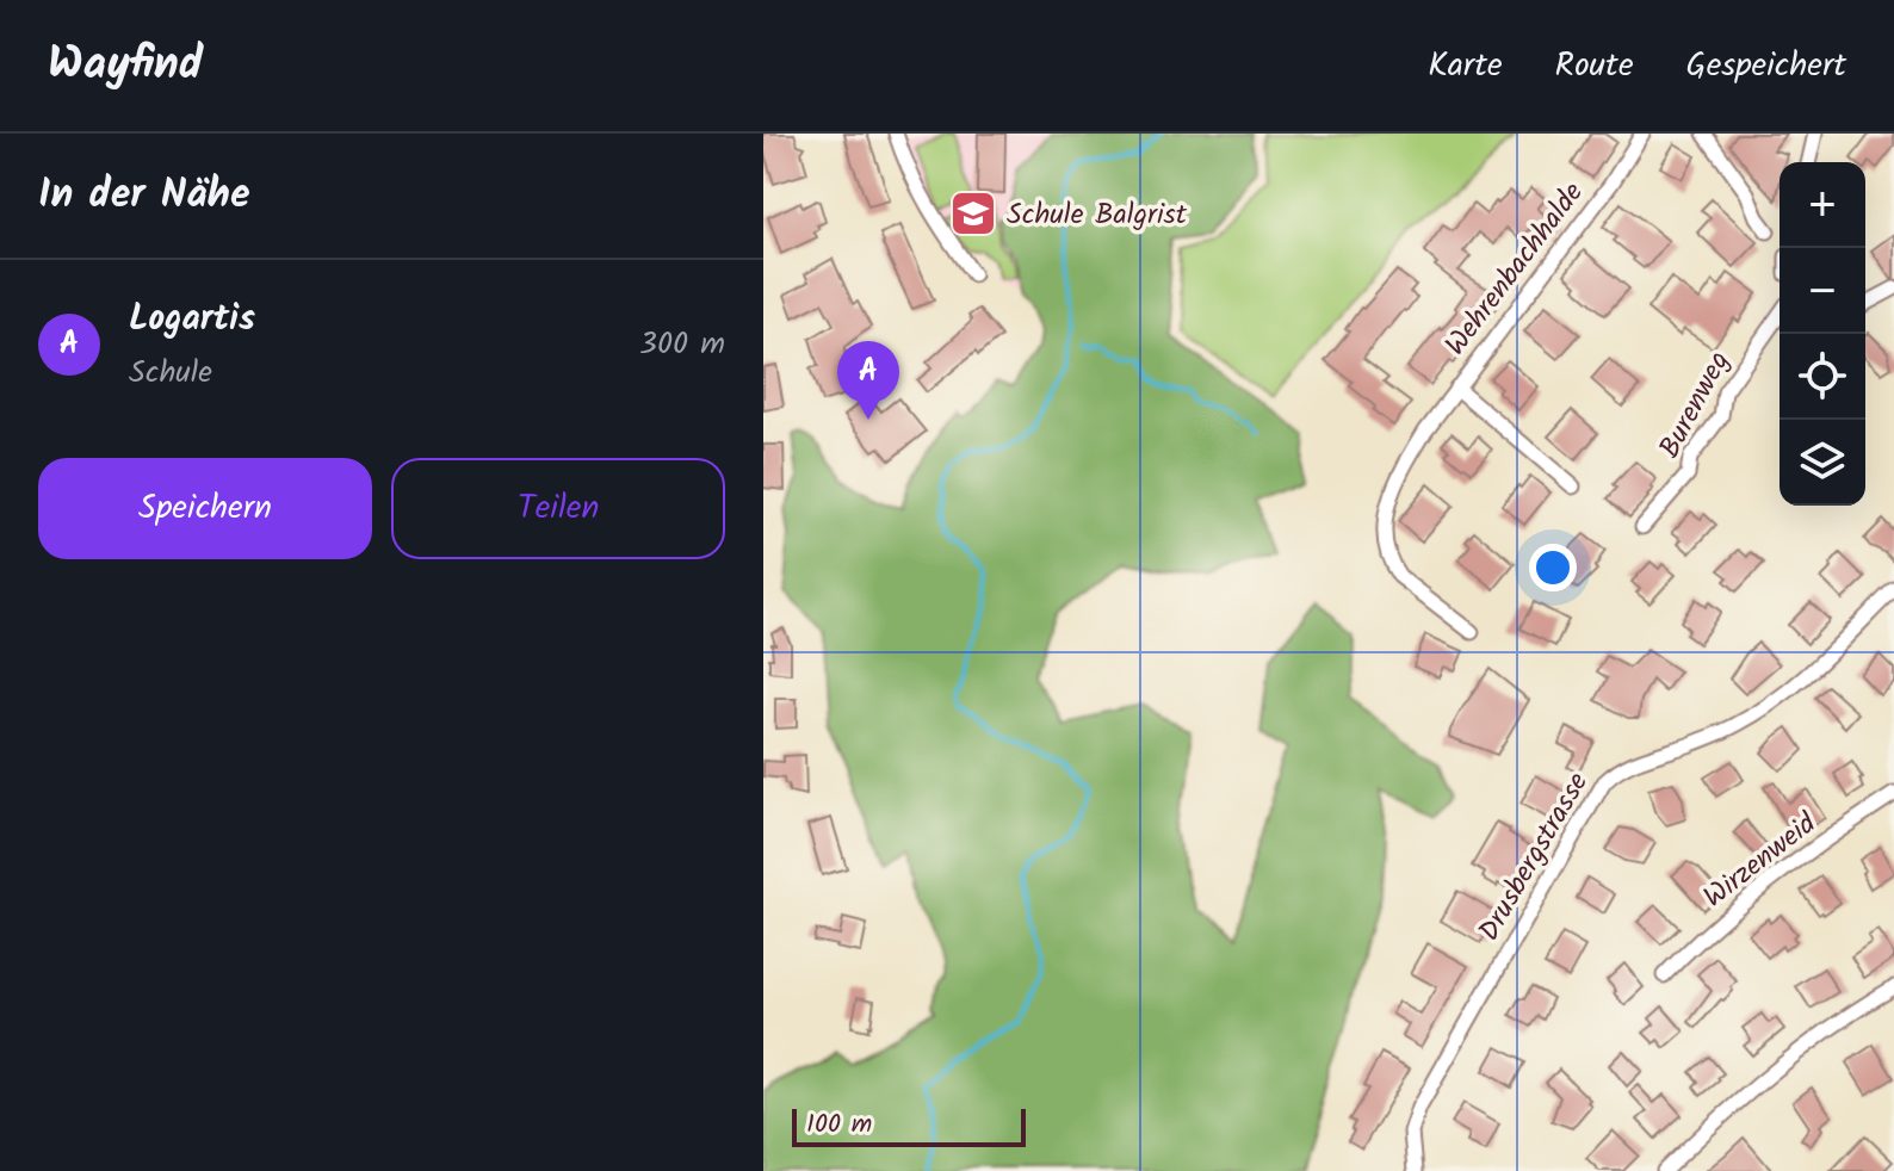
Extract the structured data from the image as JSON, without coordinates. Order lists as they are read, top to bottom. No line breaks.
{"streets":{"street":["Wehrenbachhalde","Burenweg","Drusbergstrasse","Wirzenweid"]},"places":{"school or university":["Schule Balgrist"]},"scale_bar":"100 m","page":{"header":"Wayfind","nav":["Karte","Route","Gespeichert"],"heading":"In der Nähe","map_buttons":["+","−"],"list":[{"mark":"A","name":"Logartis","note":"Schule","value":"300 m"}],"pins":"A","buttons":["Speichern","Teilen"],"scale":"100 m"}}
